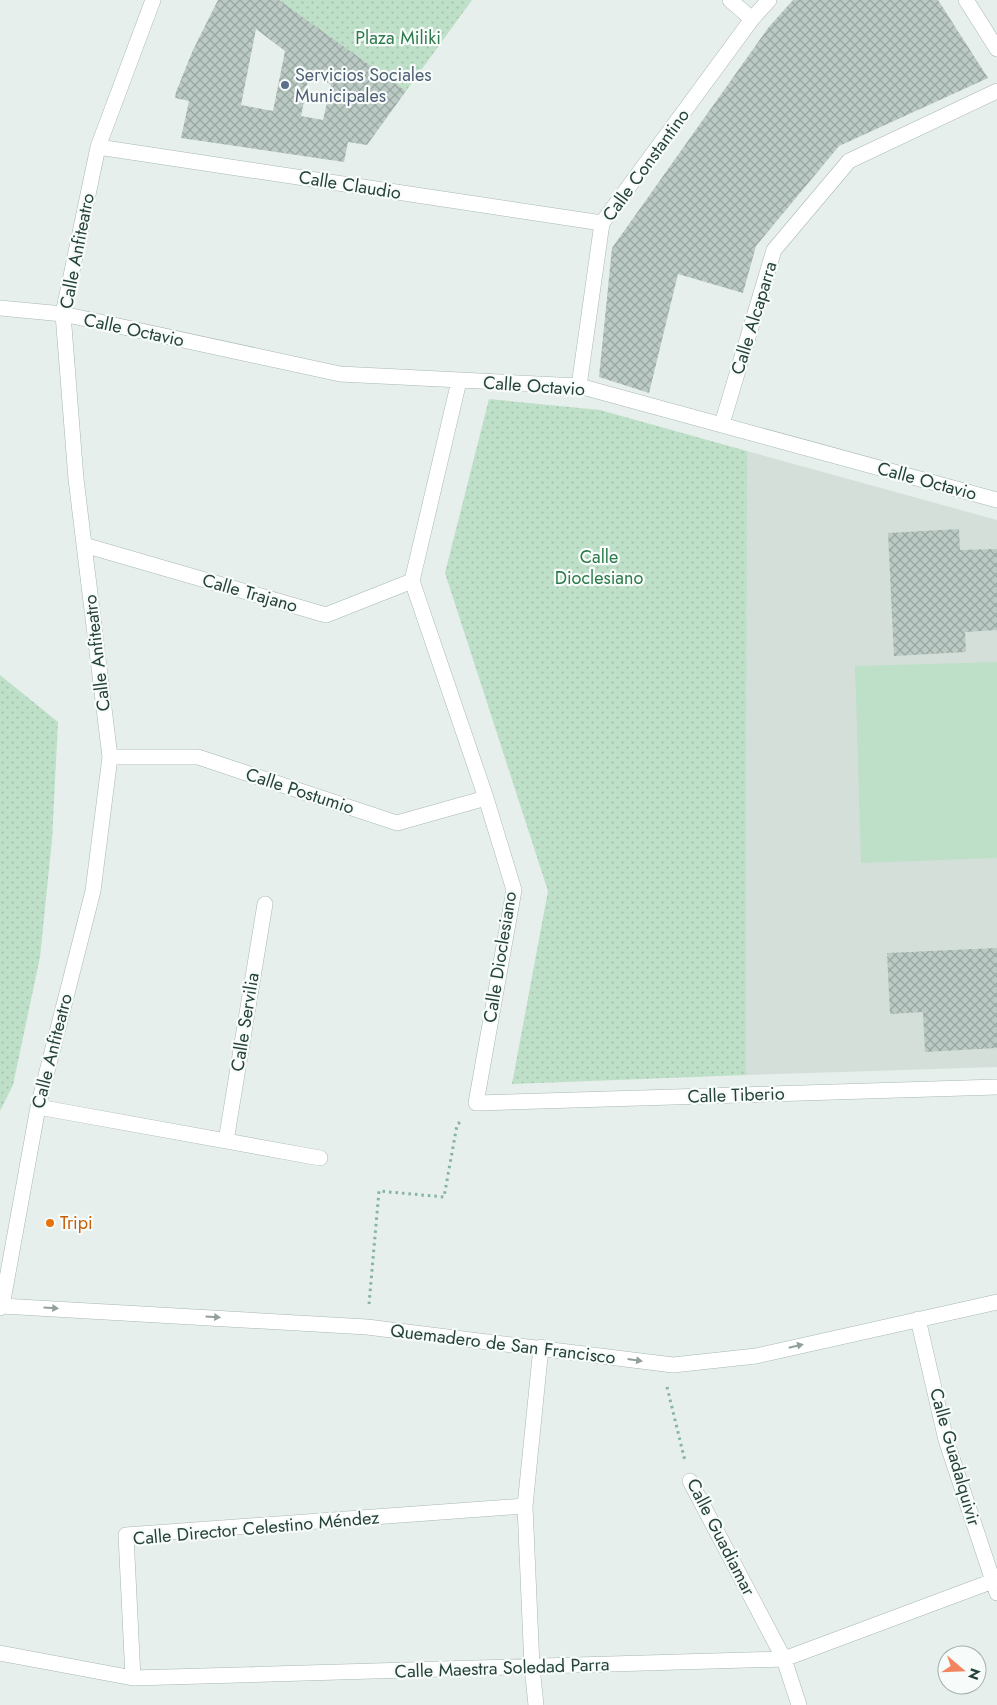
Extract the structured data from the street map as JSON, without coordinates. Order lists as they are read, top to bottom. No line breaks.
{"streets":{"street":["Calle Constantino","Calle Claudio","Calle Anfiteatro","Calle Alcaparra","Calle Octavio","Calle Trajano","Calle Postumio","Calle Dioclesiano","Calle Servilia","Calle Tiberio","Quemadero de San Francisco","Calle Guadalquivir","Calle Director Celestino Méndez","Calle Guadiamar","Calle Maestra Soledad Parra"]},"crossings":[["Calle Constantino","Calle Claudio"],["Calle Constantino","Calle Octavio"],["Calle Claudio","Calle Anfiteatro"],["Calle Anfiteatro","Calle Octavio"],["Calle Anfiteatro","Calle Trajano"],["Calle Anfiteatro","Calle Postumio"],["Calle Anfiteatro","Quemadero de San Francisco"],["Calle Alcaparra","Calle Octavio"],["Calle Trajano","Calle Dioclesiano"],["Calle Postumio","Calle Dioclesiano"],["Calle Dioclesiano","Calle Tiberio"],["Quemadero de San Francisco","Calle Guadalquivir"],["Quemadero de San Francisco","Calle Guadiamar"],["Calle Guadalquivir","Calle Maestra Soledad Parra"],["Calle Director Celestino Méndez","Calle Maestra Soledad Parra"],["Calle Guadiamar","Calle Maestra Soledad Parra"]],"one_way":["Quemadero de San Francisco"],"parks":["Plaza Miliki","Calle Dioclesiano"],"places":["Servicios Sociales Municipales","Tripi"],"north":"right"}
